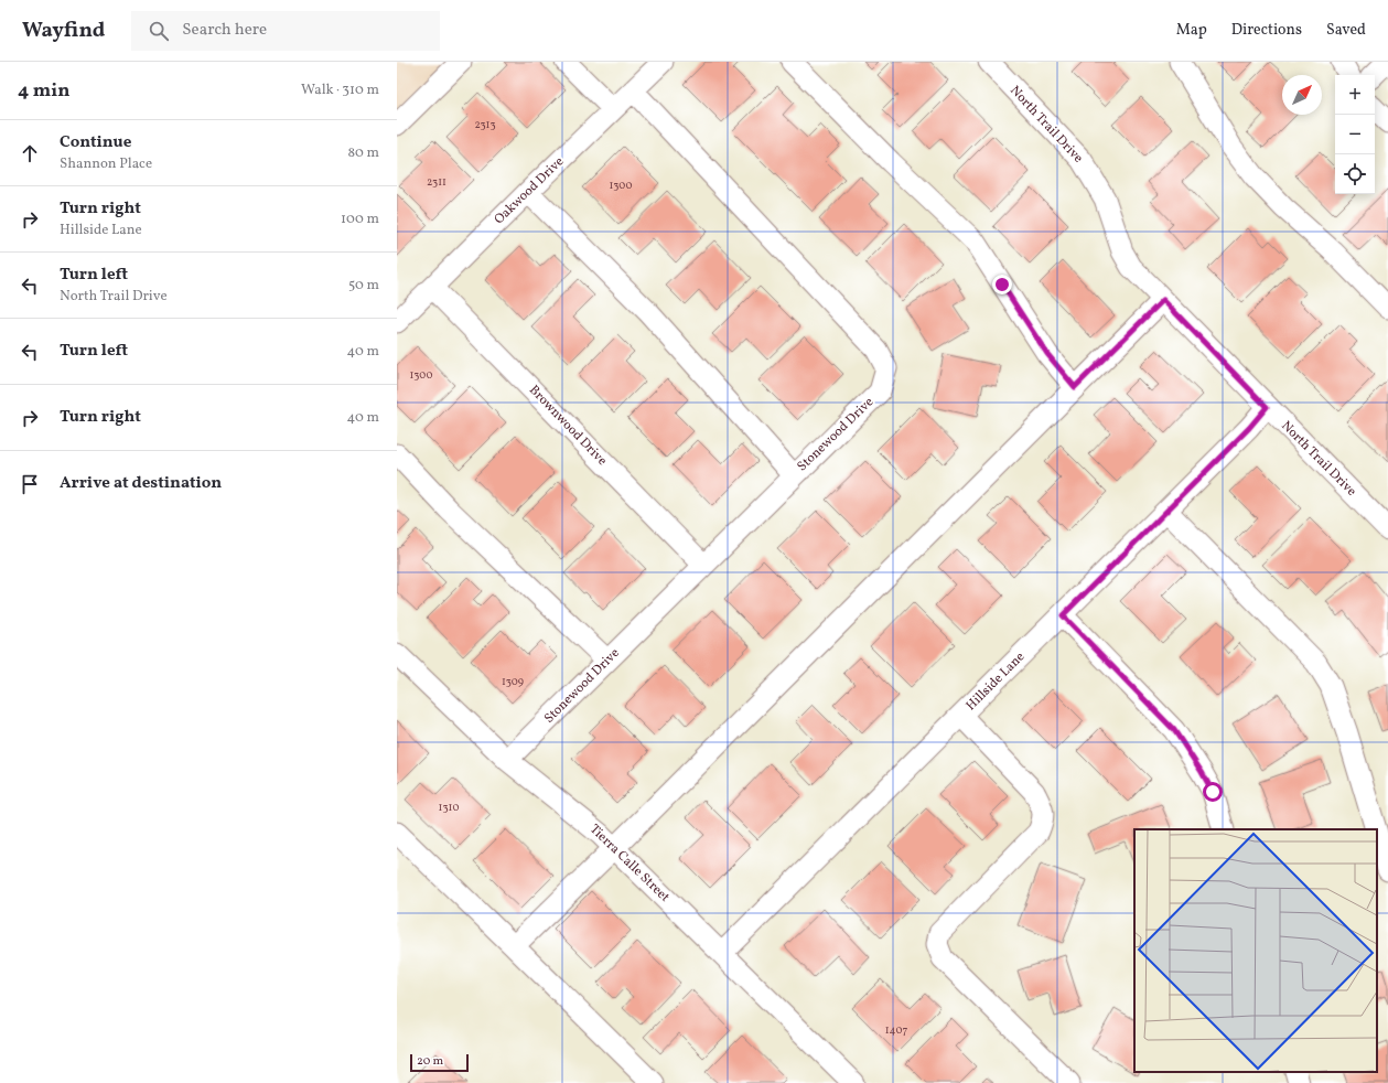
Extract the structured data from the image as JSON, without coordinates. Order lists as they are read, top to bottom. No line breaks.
{"streets":{"street":["North Trail Drive","Oakwood Drive","Brownwood Drive","Stonewood Drive","Hillside Lane","Tierra Calle Street"]},"crossings":[["North Trail Drive","Hillside Lane"],["Oakwood Drive","Brownwood Drive"],["Oakwood Drive","Stonewood Drive"],["Brownwood Drive","Stonewood Drive"],["Stonewood Drive","Tierra Calle Street"],["Hillside Lane","Tierra Calle Street"]],"house_numbers":["2313","2311","1300","1300","1309","1310","1407"],"scale_bar":"20 m","north":"top right","page":{"header":"Wayfind","search":"Search here","nav":["Map","Directions","Saved"],"heading":["4 min","Walk · 310 m"],"map_buttons":["+","−"],"list":[["Continue","Shannon Place","80 m"],["Turn right","Hillside Lane","100 m"],["Turn left","North Trail Drive","50 m"],["Turn left","40 m"],["Turn right","40 m"],"Arrive at destination"],"scale":"20 m"}}
